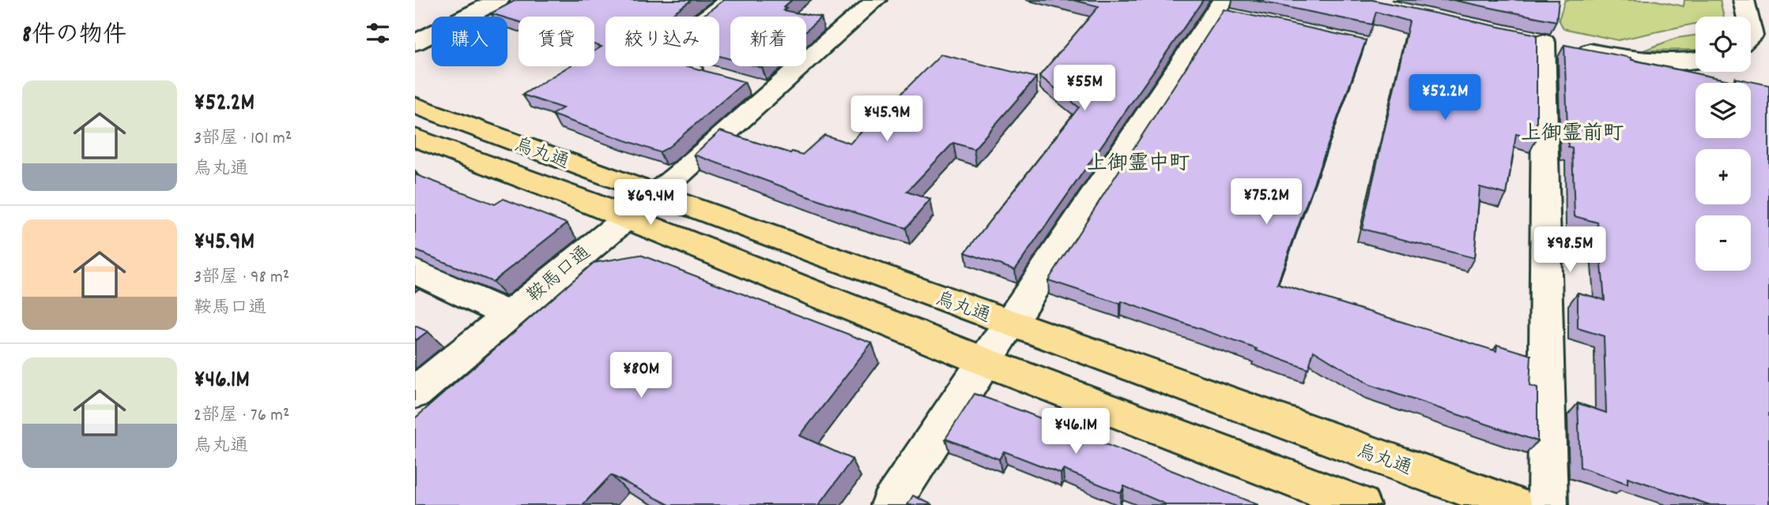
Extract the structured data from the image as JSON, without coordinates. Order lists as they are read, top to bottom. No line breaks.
{"streets":{"highway":["烏丸通"],"street":["鞍馬口通"]},"crossings":[["烏丸通","鞍馬口通"]],"districts":["上御霊前町","上御霊中町"],"page":{"heading":"8件の物件","map_buttons":["+","−"],"chip":["購入","賃貸","絞り込み","新着"],"price":["¥55M","¥52.2M","¥45.9M","¥75.2M","¥69.4M","¥98.5M","¥80M","¥46.1M"],"list":[{"name":"¥52.2M","note":"3部屋 · 101 m² · 烏丸通"},{"name":"¥45.9M","note":"3部屋 · 98 m² · 鞍馬口通"},{"name":"¥46.1M","note":"2部屋 · 76 m² · 烏丸通"}]}}
